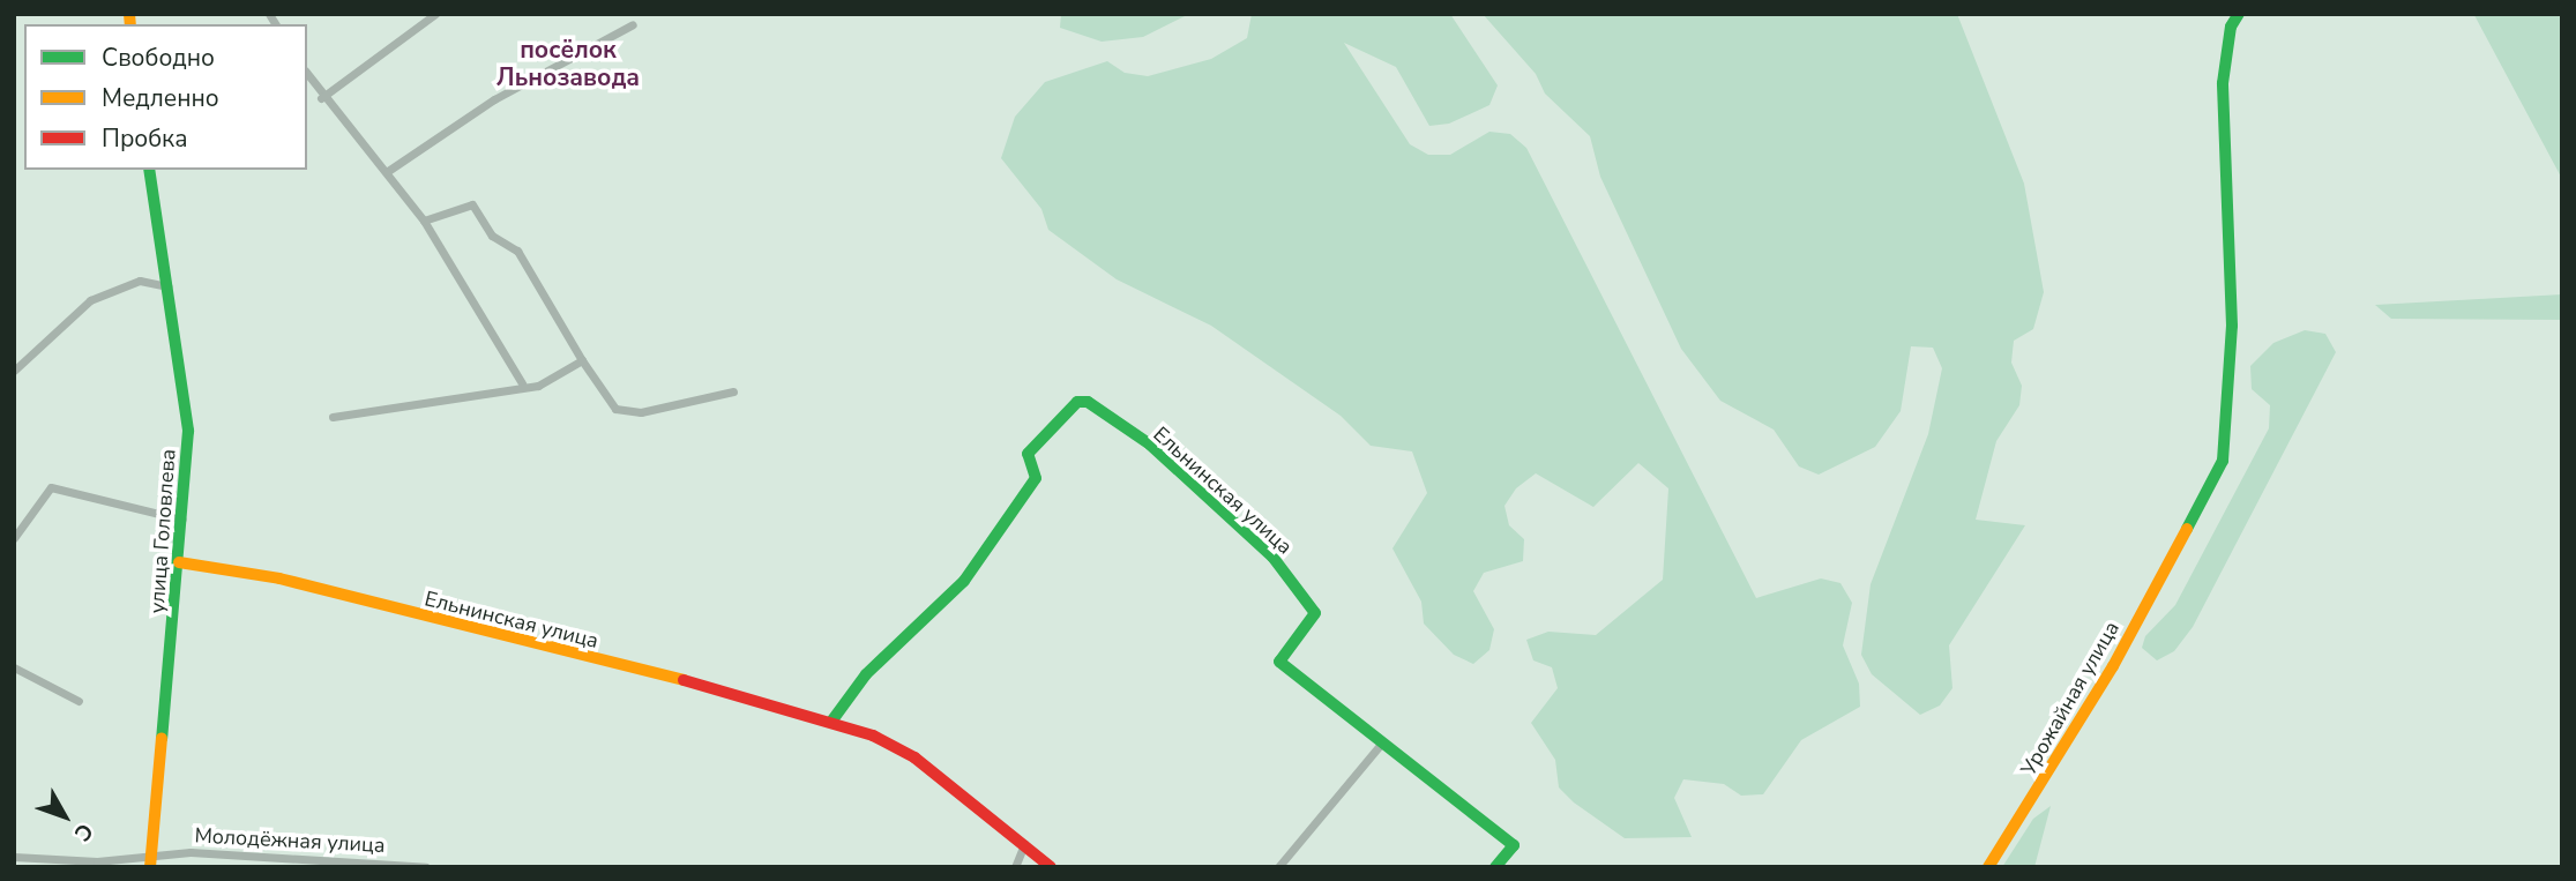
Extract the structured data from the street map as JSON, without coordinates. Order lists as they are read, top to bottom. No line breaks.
{"streets":{"street":["Ельнинская улица","улица Головлева","Урожайная улица","Молодёжная улица"]},"crossings":[["Ельнинская улица","улица Головлева"],["улица Головлева","Молодёжная улица"]],"districts":["посёлок Льнозавода"],"legend":["Свободно","Медленно","Пробка"],"north":"bottom right"}
